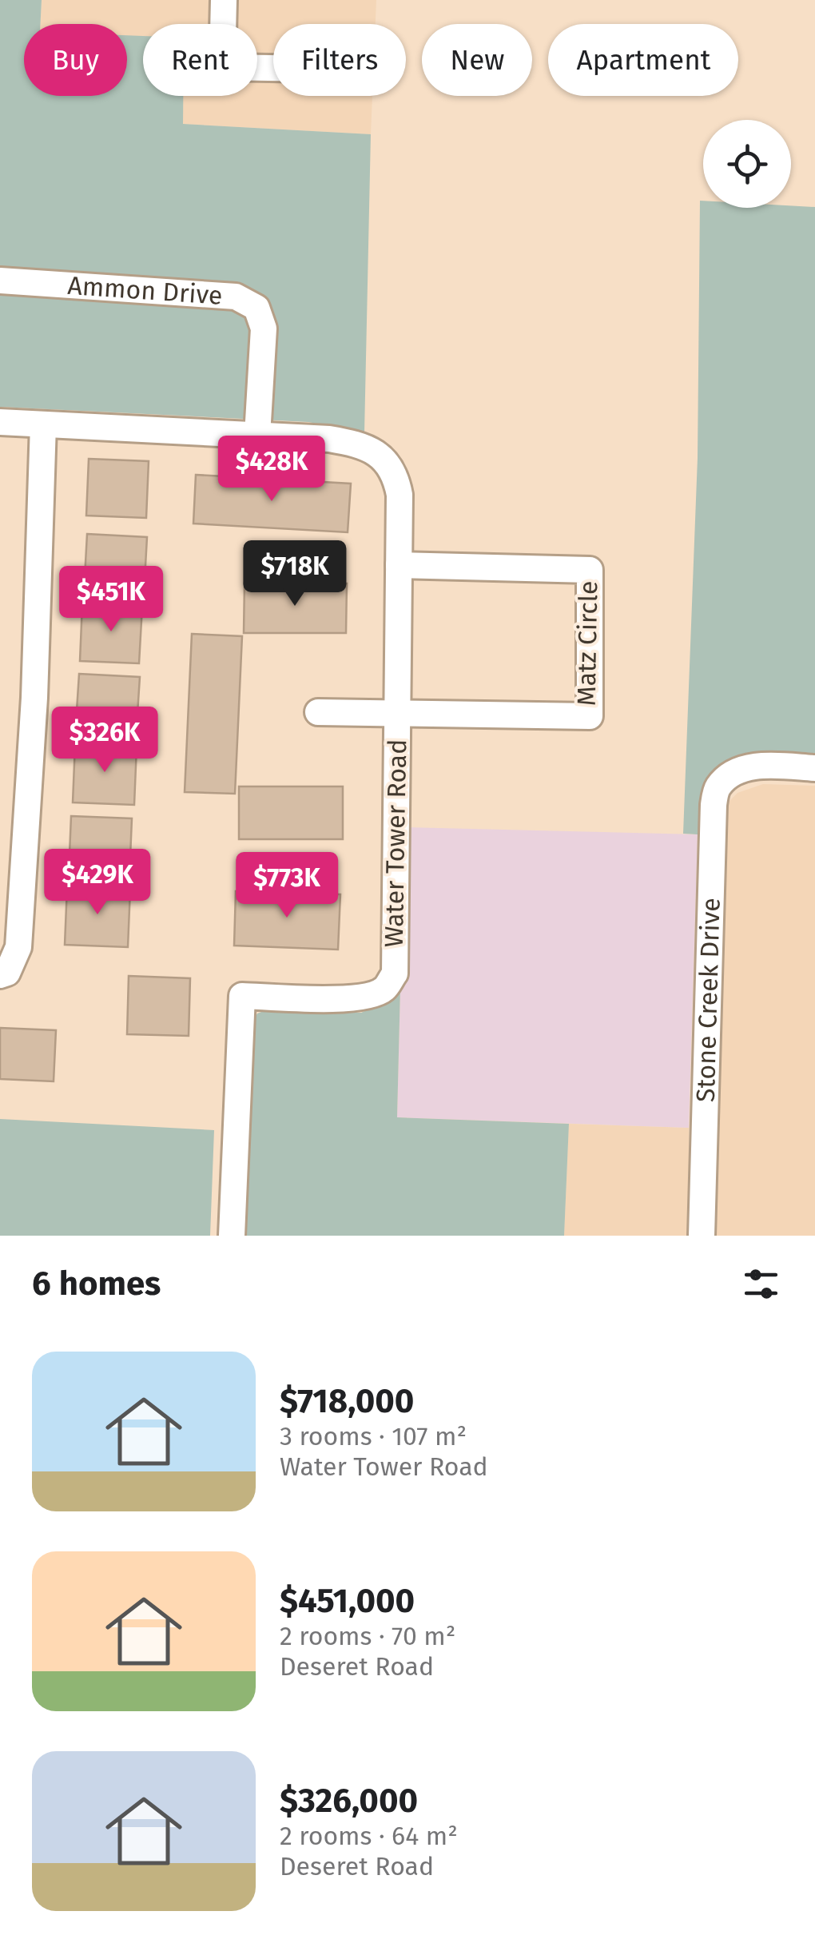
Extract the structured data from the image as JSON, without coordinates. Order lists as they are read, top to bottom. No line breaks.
{"streets":{"street":["Ammon Drive","Matz Circle","Water Tower Road","Stone Creek Drive"]},"crossings":[["Ammon Drive","Water Tower Road"],["Matz Circle","Water Tower Road"]],"page":{"chip":["Buy","Rent","Filters","New","Apartment"],"price":["$428K","$718K","$451K","$326K","$429K","$773K"],"heading":"6 homes","list":[{"name":"$718,000","note":"3 rooms · 107 m² · Water Tower Road"},{"name":"$451,000","note":"2 rooms · 70 m² · Deseret Road"},{"name":"$326,000","note":"2 rooms · 64 m² · Deseret Road"}]}}
